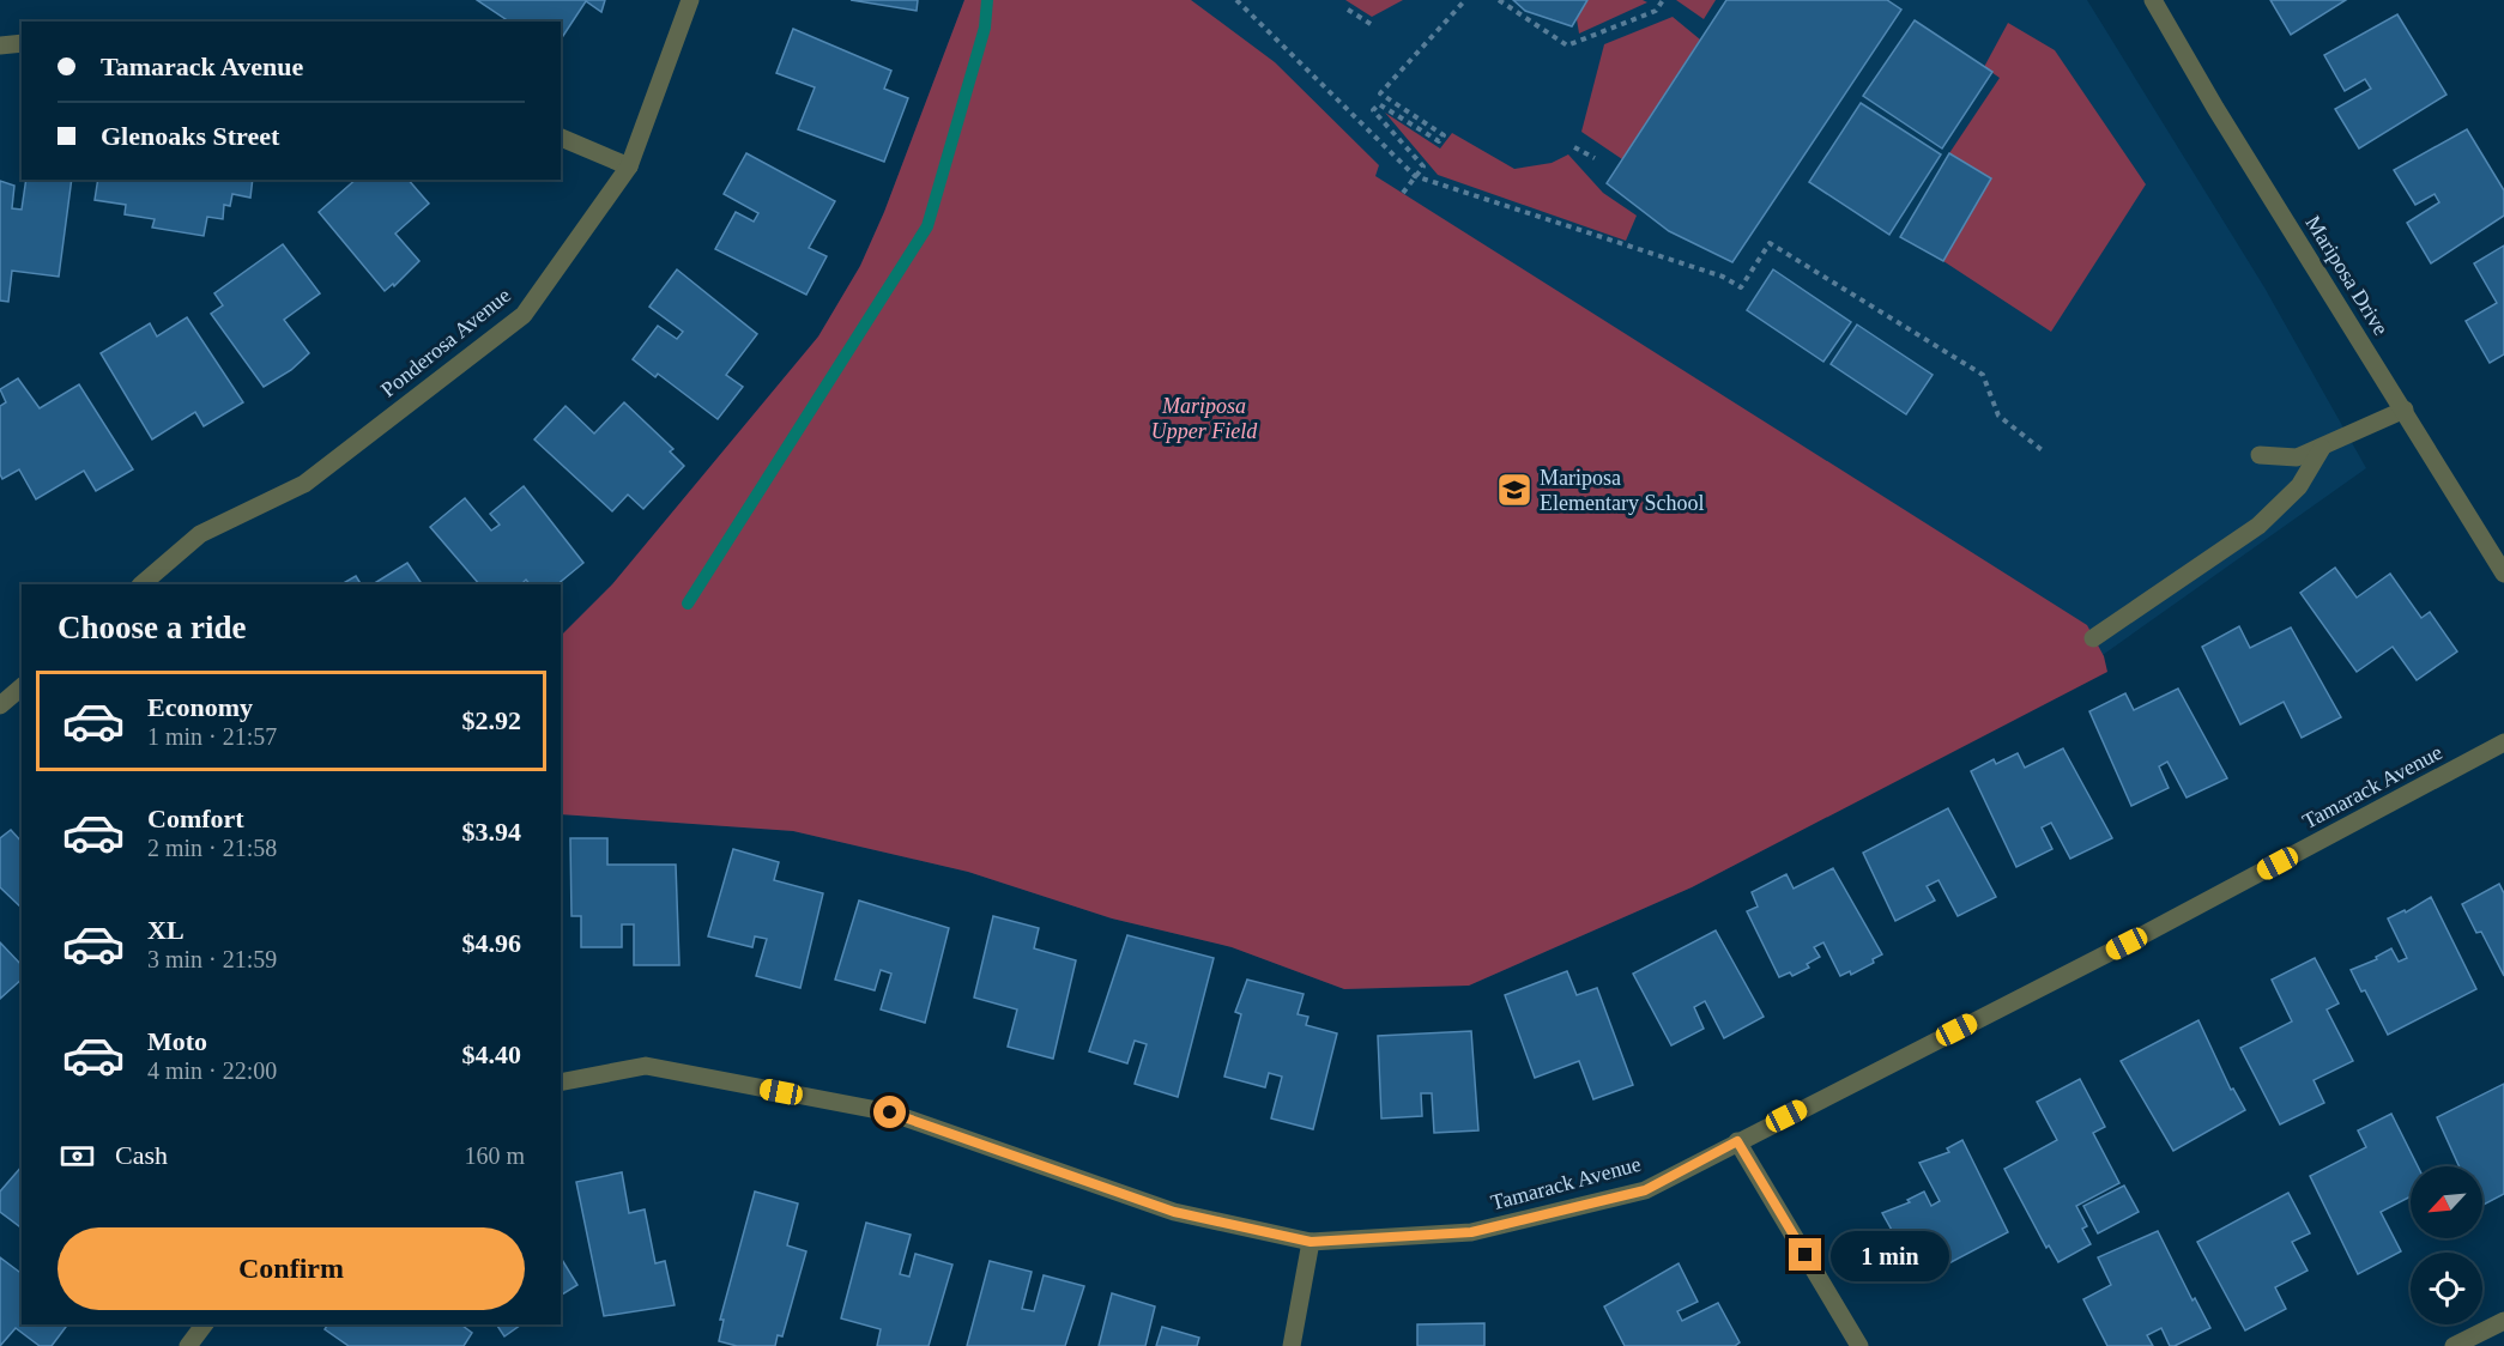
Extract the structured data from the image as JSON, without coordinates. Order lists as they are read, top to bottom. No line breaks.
{"streets":{"street":["Mariposa Drive","Ponderosa Avenue","Tamarack Avenue"]},"parks":["Mariposa Upper Field"],"places":{"school or university":["Mariposa Elementary School"]},"north":"bottom left","page":{"banner":["Tamarack Avenue","Glenoaks Street"],"heading":"Choose a ride","list":[{"name":"Economy","note":"1 min · 21:57","value":"$2.92"},{"name":"Comfort","note":"2 min · 21:58","value":"$3.94"},{"name":"XL","note":"3 min · 21:59","value":"$4.96"},{"name":"Moto","note":"4 min · 22:00","value":"$4.40"}],"pay":["Cash","160 m"],"buttons":"Confirm","bubble":"1 min"}}
